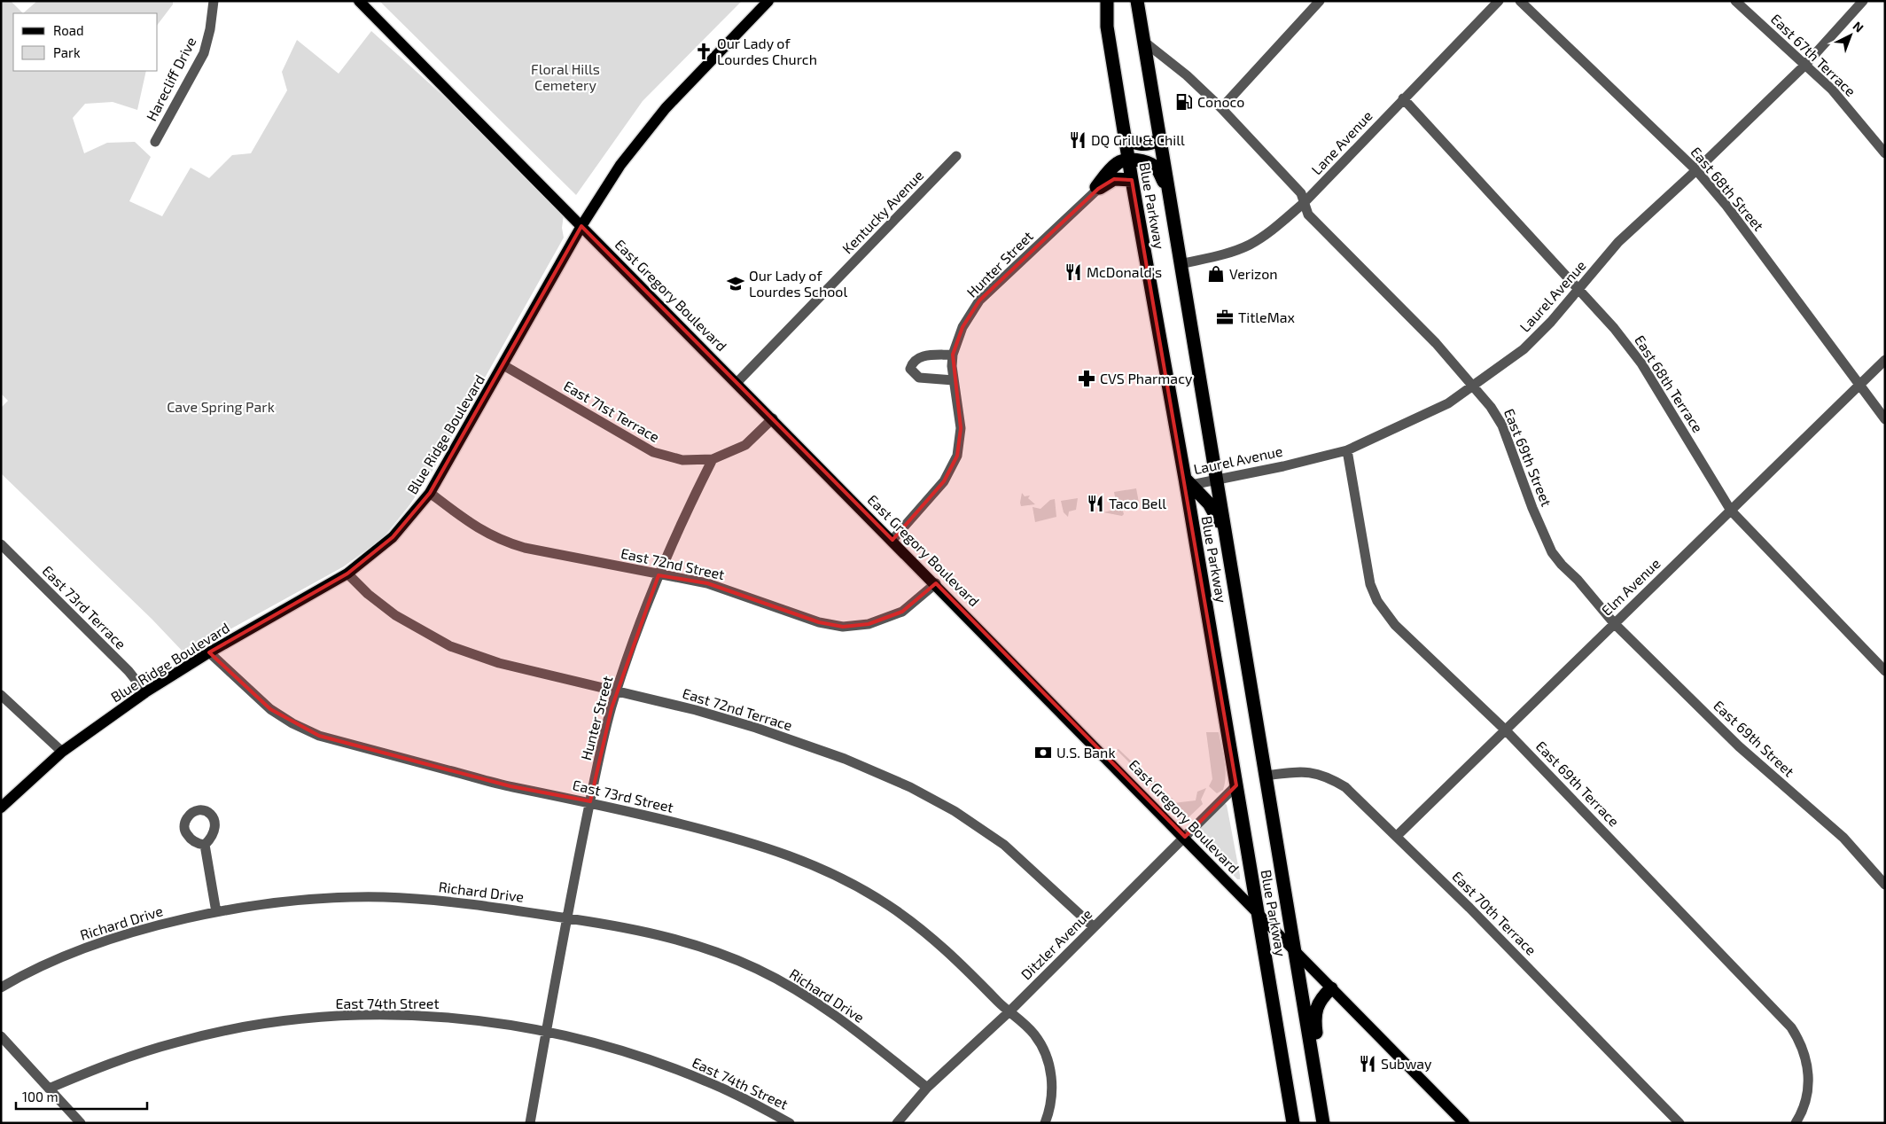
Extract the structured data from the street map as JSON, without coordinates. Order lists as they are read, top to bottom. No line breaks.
{"streets":{"highway":["Blue Parkway"],"main road":["East Gregory Boulevard","Blue Ridge Boulevard"],"street":["East 67th Terrace","Harecliff Drive","Lane Avenue","East 68th Street","Kentucky Avenue","Hunter Street","Laurel Avenue","East 68th Terrace","East 71st Terrace","East 69th Street","East 72nd Street","Elm Avenue","East 73rd Terrace","East 72nd Terrace","East 69th Terrace","East 73rd Street","Richard Drive","East 70th Terrace","Ditzler Avenue","East 74th Street"]},"crossings":[["East 67th Terrace","Laurel Avenue"],["Lane Avenue","Blue Parkway"],["Lane Avenue","East 68th Terrace"],["Lane Avenue","East 69th Street"],["East 68th Street","Laurel Avenue"],["East 68th Street","Elm Avenue"],["Blue Parkway","East Gregory Boulevard"],["Blue Parkway","Laurel Avenue"],["Blue Parkway","East 69th Street"],["Blue Parkway","East 70th Terrace"],["Blue Parkway","Ditzler Avenue"],["Kentucky Avenue","East Gregory Boulevard"],["Hunter Street","East Gregory Boulevard"],["Hunter Street","East 71st Terrace"],["Hunter Street","East 72nd Street"],["Hunter Street","East 72nd Terrace"],["Hunter Street","East 73rd Street"],["Hunter Street","Richard Drive"],["Hunter Street","East 74th Street"],["East Gregory Boulevard","Blue Ridge Boulevard"],["East Gregory Boulevard","East 72nd Street"],["East Gregory Boulevard","Ditzler Avenue"],["Laurel Avenue","East 68th Terrace"],["Laurel Avenue","East 69th Street"],["Laurel Avenue","East 69th Terrace"],["East 68th Terrace","Elm Avenue"],["East 71st Terrace","Blue Ridge Boulevard"],["Blue Ridge Boulevard","East 72nd Street"],["Blue Ridge Boulevard","East 73rd Terrace"],["Blue Ridge Boulevard","East 72nd Terrace"],["Blue Ridge Boulevard","East 73rd Street"],["East 69th Street","Elm Avenue"],["Elm Avenue","East 69th Terrace"],["Elm Avenue","East 70th Terrace"],["East 72nd Terrace","Ditzler Avenue"],["East 73rd Street","Ditzler Avenue"],["Richard Drive","Ditzler Avenue"]],"parks":["Floral Hills Cemetery","Cave Spring Park"],"places":{"church":["Our Lady of Lourdes Church"],"fuel station":["Conoco"],"restaurant":["DQ Grill & Chill","McDonald's","Taco Bell","Subway"],"shop":["Verizon"],"school or university":["Our Lady of Lourdes School"],"office":["TitleMax"],"pharmacy":["CVS Pharmacy"],"bank":["U.S. Bank"]},"legend":["Road","Park"],"scale_bar":"100 m","north":"top right"}
